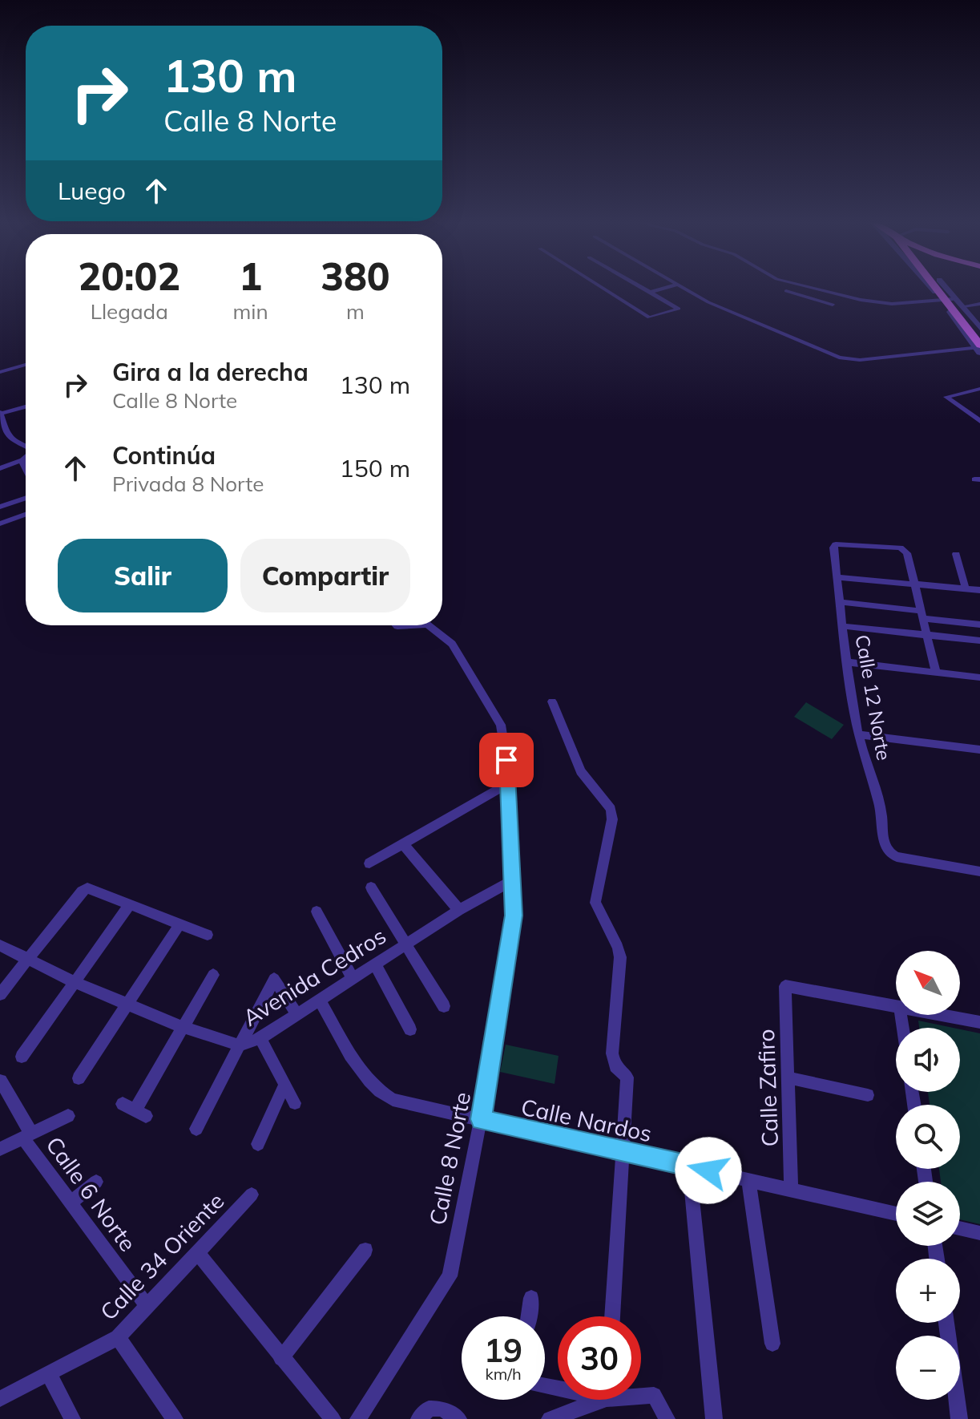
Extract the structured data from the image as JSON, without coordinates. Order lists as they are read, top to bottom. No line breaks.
{"streets":{"street":["Calle 12 Norte","Avenida Cedros","Calle Zafiro","Calle Nardos","Calle 8 Norte","Calle 6 Norte","Calle 34 Oriente"]},"crossings":[["Avenida Cedros","Calle Nardos"],["Avenida Cedros","Calle 8 Norte"],["Calle Zafiro","Calle Nardos"],["Calle Nardos","Calle 8 Norte"],["Calle 6 Norte","Calle 34 Oriente"]],"north":"top left","page":{"turn":["130 m","Calle 8 Norte"],"then":"Luego","eta":["20:02","Llegada","1","min","380","m"],"list":[{"name":"Gira a la derecha","note":"Calle 8 Norte","value":"130 m"},{"name":"Continúa","note":"Privada 8 Norte","value":"150 m"}],"buttons":["Salir","Compartir"],"map_buttons":["+","−"],"speed":"19 km/h","limit":"30"}}
